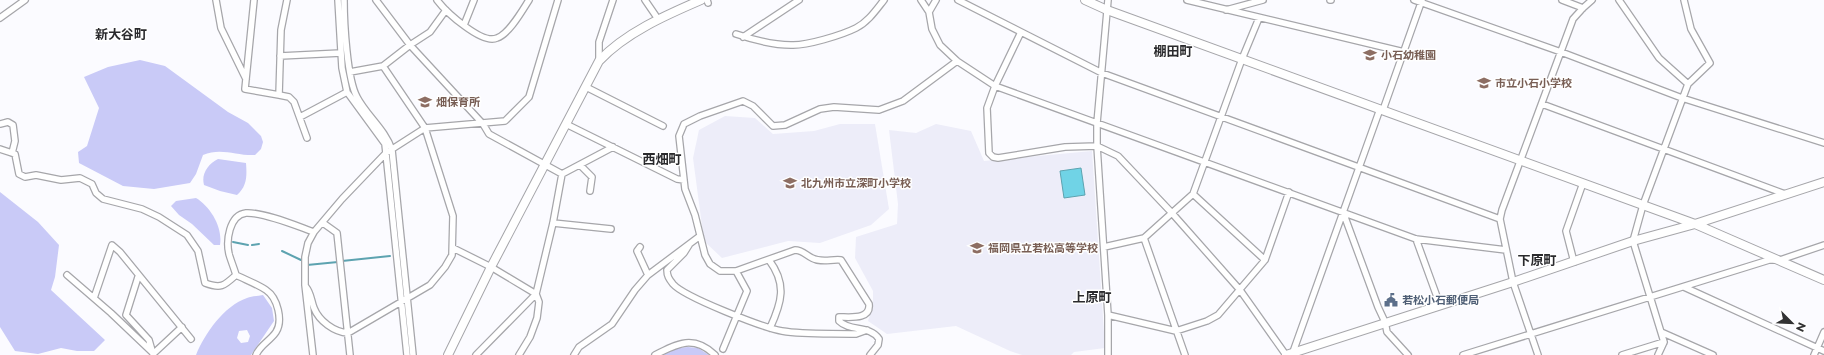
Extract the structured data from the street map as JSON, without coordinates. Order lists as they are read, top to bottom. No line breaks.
{"districts":["新大谷町","棚田町","西畑町","下原町","上原町"],"places":{"school or university":["小石幼稚園","市立小石小学校","畑保育所","北九州市立深町小学校","福岡県立若松高等学校"],"public building":["若松小石郵便局"]},"north":"bottom right"}
